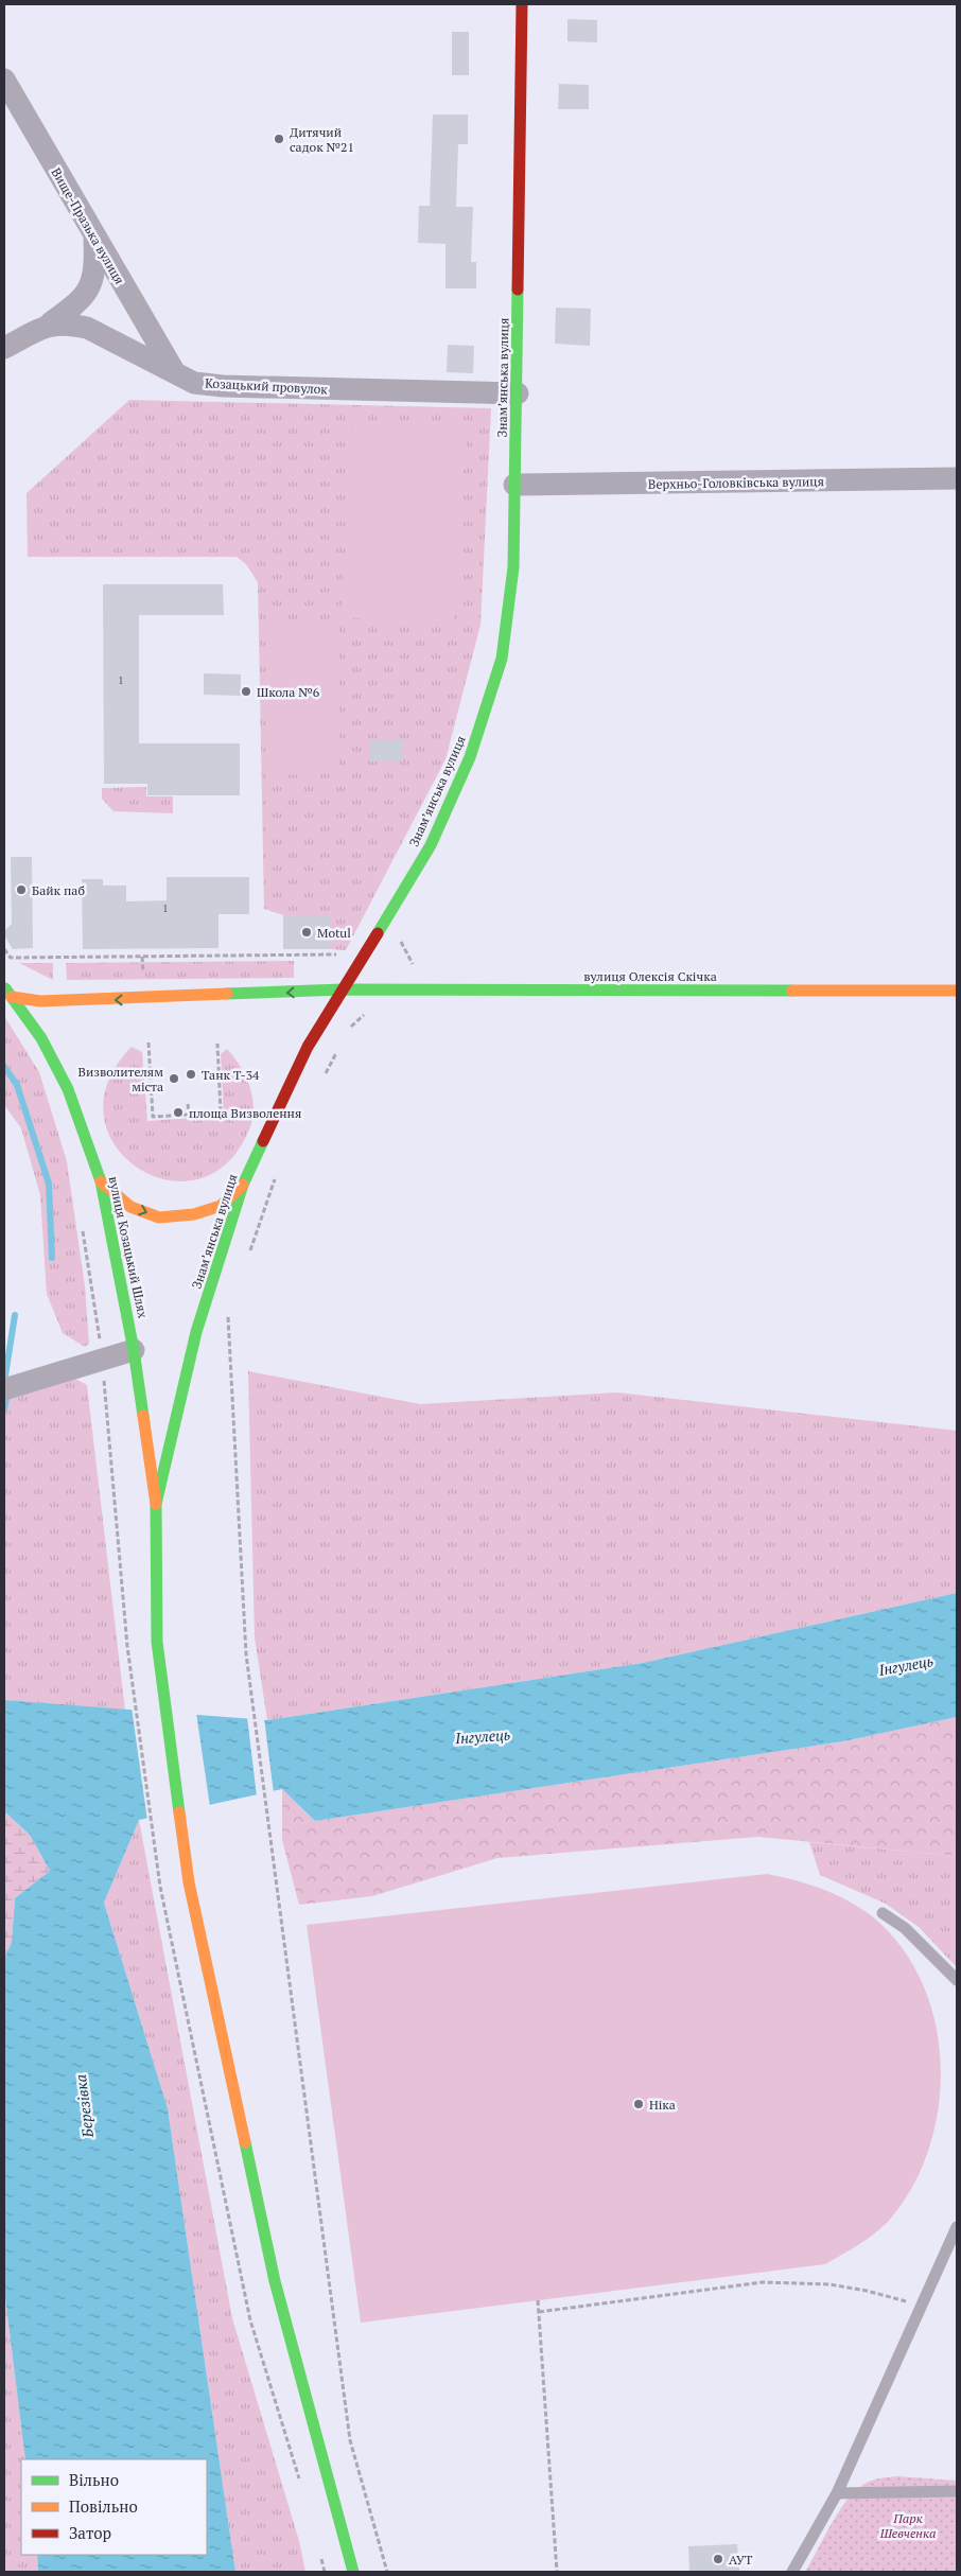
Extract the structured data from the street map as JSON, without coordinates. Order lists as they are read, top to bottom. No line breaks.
{"streets":{"main road":["Знамʼянська вулиця","вулиця Олексія Скічка","вулиця Козацький Шлях"],"street":["Вище-Празька вулиця","Козацький провулок","Верхньо-Головківська вулиця"]},"crossings":[["Вище-Празька вулиця","Козацький провулок"],["Знамʼянська вулиця","Козацький провулок"],["Знамʼянська вулиця","Верхньо-Головківська вулиця"],["Знамʼянська вулиця","вулиця Олексія Скічка"],["Знамʼянська вулиця","вулиця Козацький Шлях"],["вулиця Олексія Скічка","вулиця Козацький Шлях"]],"one_way":["вулиця Олексія Скічка"],"water":["Інгулець","Березівка"],"parks":["Парк Шевченка"],"places":["Дитячий садок №21","Школа №6","Байк паб","Motul","Танк Т-34","Визволителям міста","площа Визволення","Ніка","АУТ"],"house_numbers":["1","1"],"legend":["Вільно","Повільно","Затор"]}
